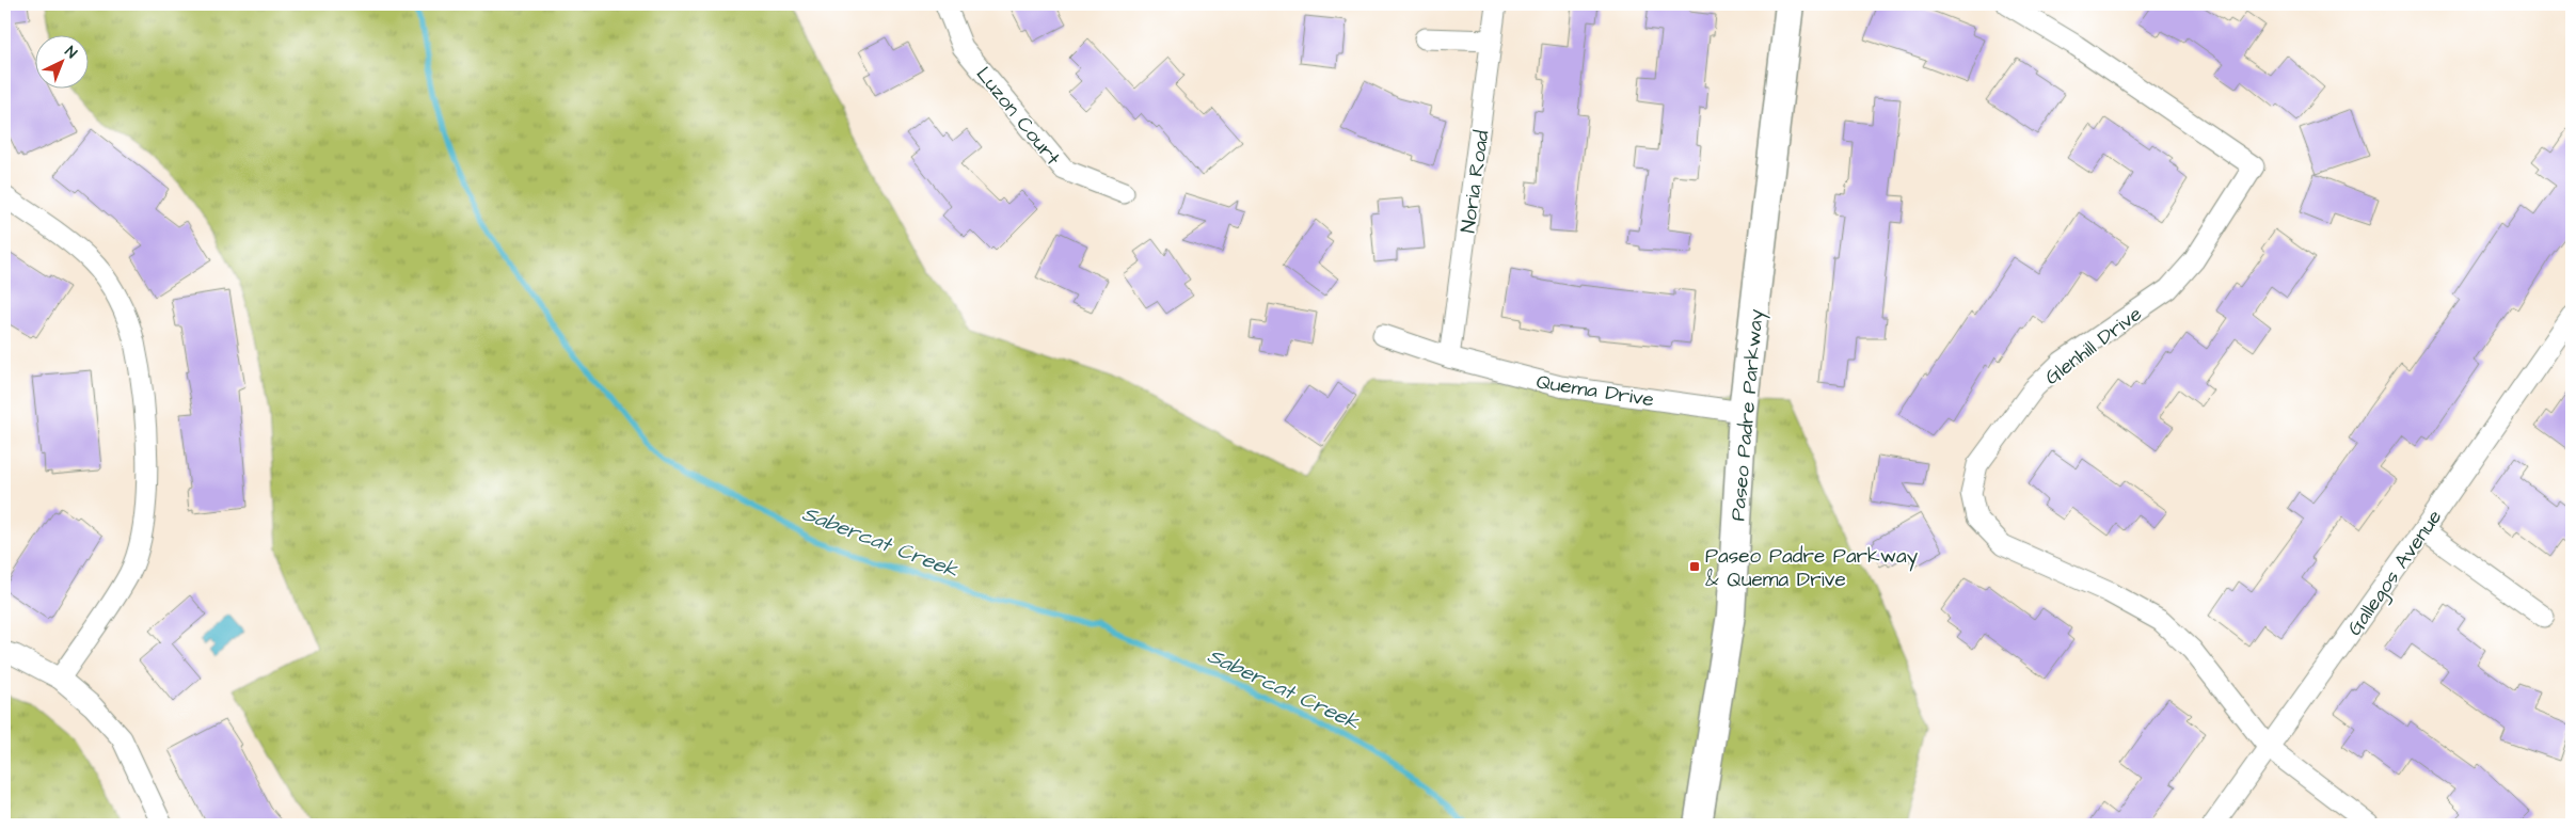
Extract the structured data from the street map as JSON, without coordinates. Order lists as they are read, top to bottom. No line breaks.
{"streets":{"main road":["Paseo Padre Parkway"],"street":["Luzon Court","Noria Road","Glenhill Drive","Quema Drive","Gallegos Avenue"]},"crossings":[["Noria Road","Quema Drive"],["Glenhill Drive","Gallegos Avenue"],["Quema Drive","Paseo Padre Parkway"]],"water":["Sabercat Creek"],"places":{"transit":["Paseo Padre Parkway & Quema Drive"]},"north":"top right"}
